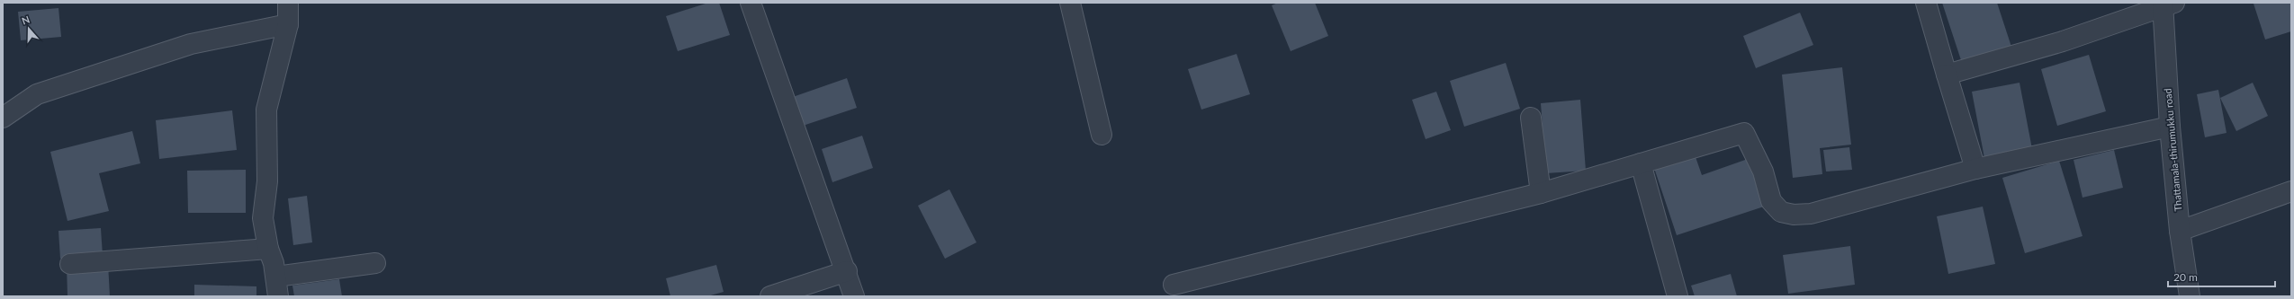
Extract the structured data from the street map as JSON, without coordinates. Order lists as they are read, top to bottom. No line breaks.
{"streets":{"street":["Thattamala-thirumukku road"]},"scale_bar":"20 m","north":"top"}
